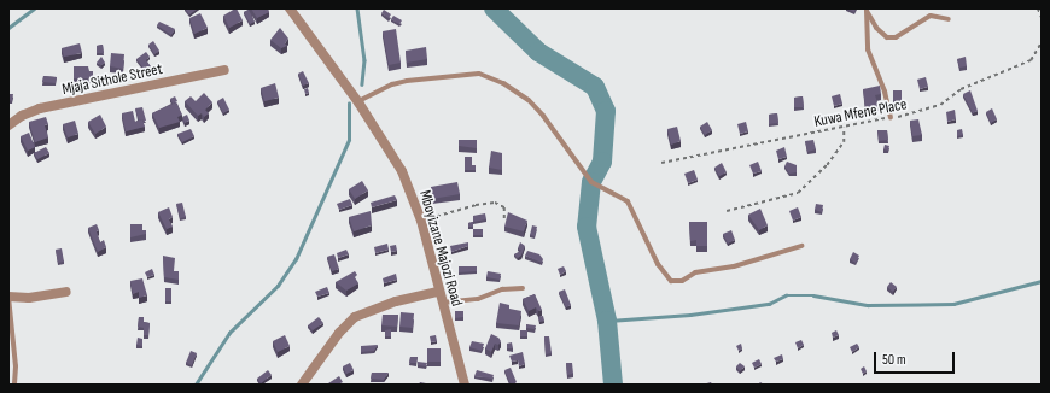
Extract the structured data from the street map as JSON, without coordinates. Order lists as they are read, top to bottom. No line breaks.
{"streets":{"street":["Mjaja Sithole Street","Mboyizane Majozi Road"],"path":["Kuwa Mfene Place"]},"scale_bar":"50 m"}
